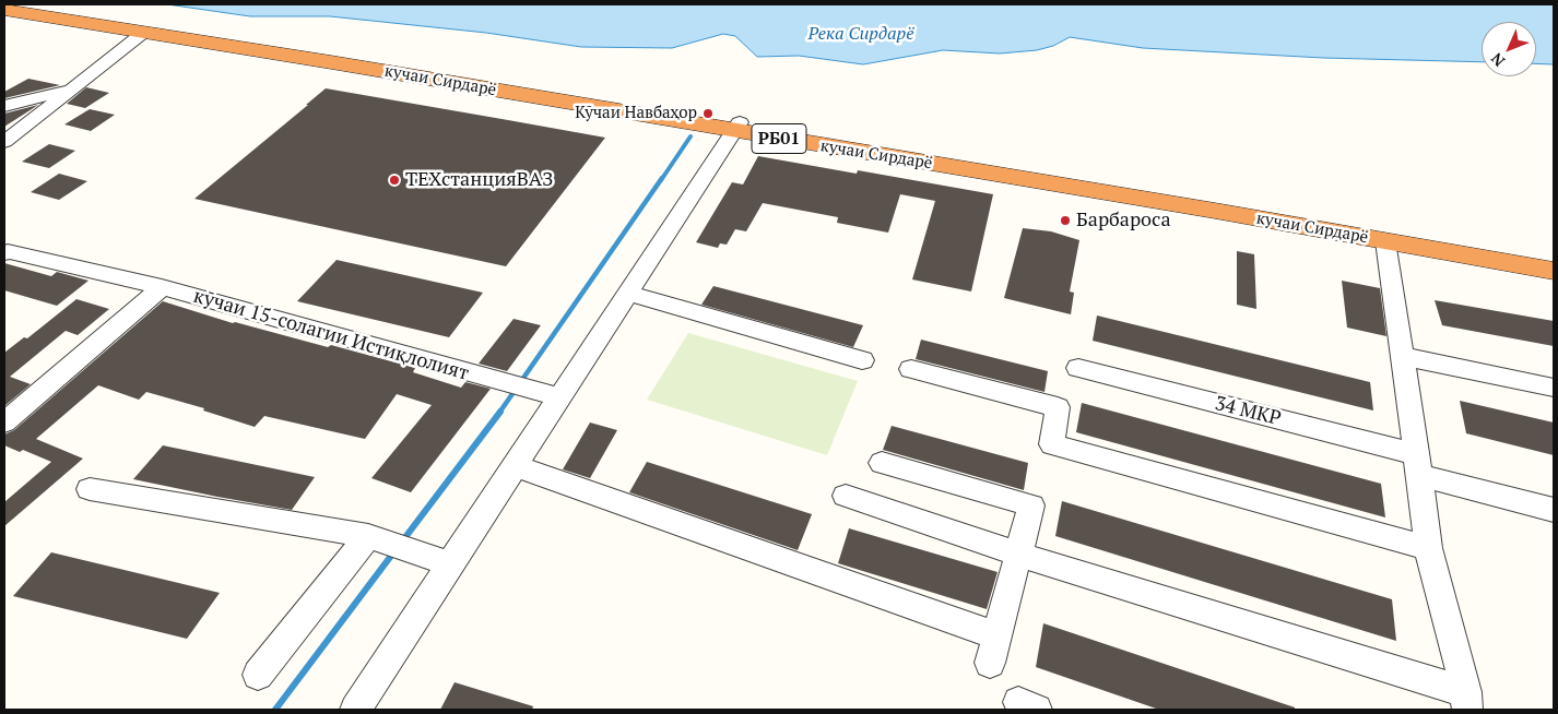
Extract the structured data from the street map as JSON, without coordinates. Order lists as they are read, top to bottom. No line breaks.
{"streets":{"highway":["кучаи Сирдарё","РБ01"],"street":["кӯчаи 15-солагии Истиқлолият","34 МКР"]},"crossings":[["кучаи Сирдарё","РБ01"]],"water":["Река Сирдарё"],"places":["Кӯчаи Навбаҳор","ТЕХстанцияВАЗ","Барбароса"],"north":"bottom left"}
